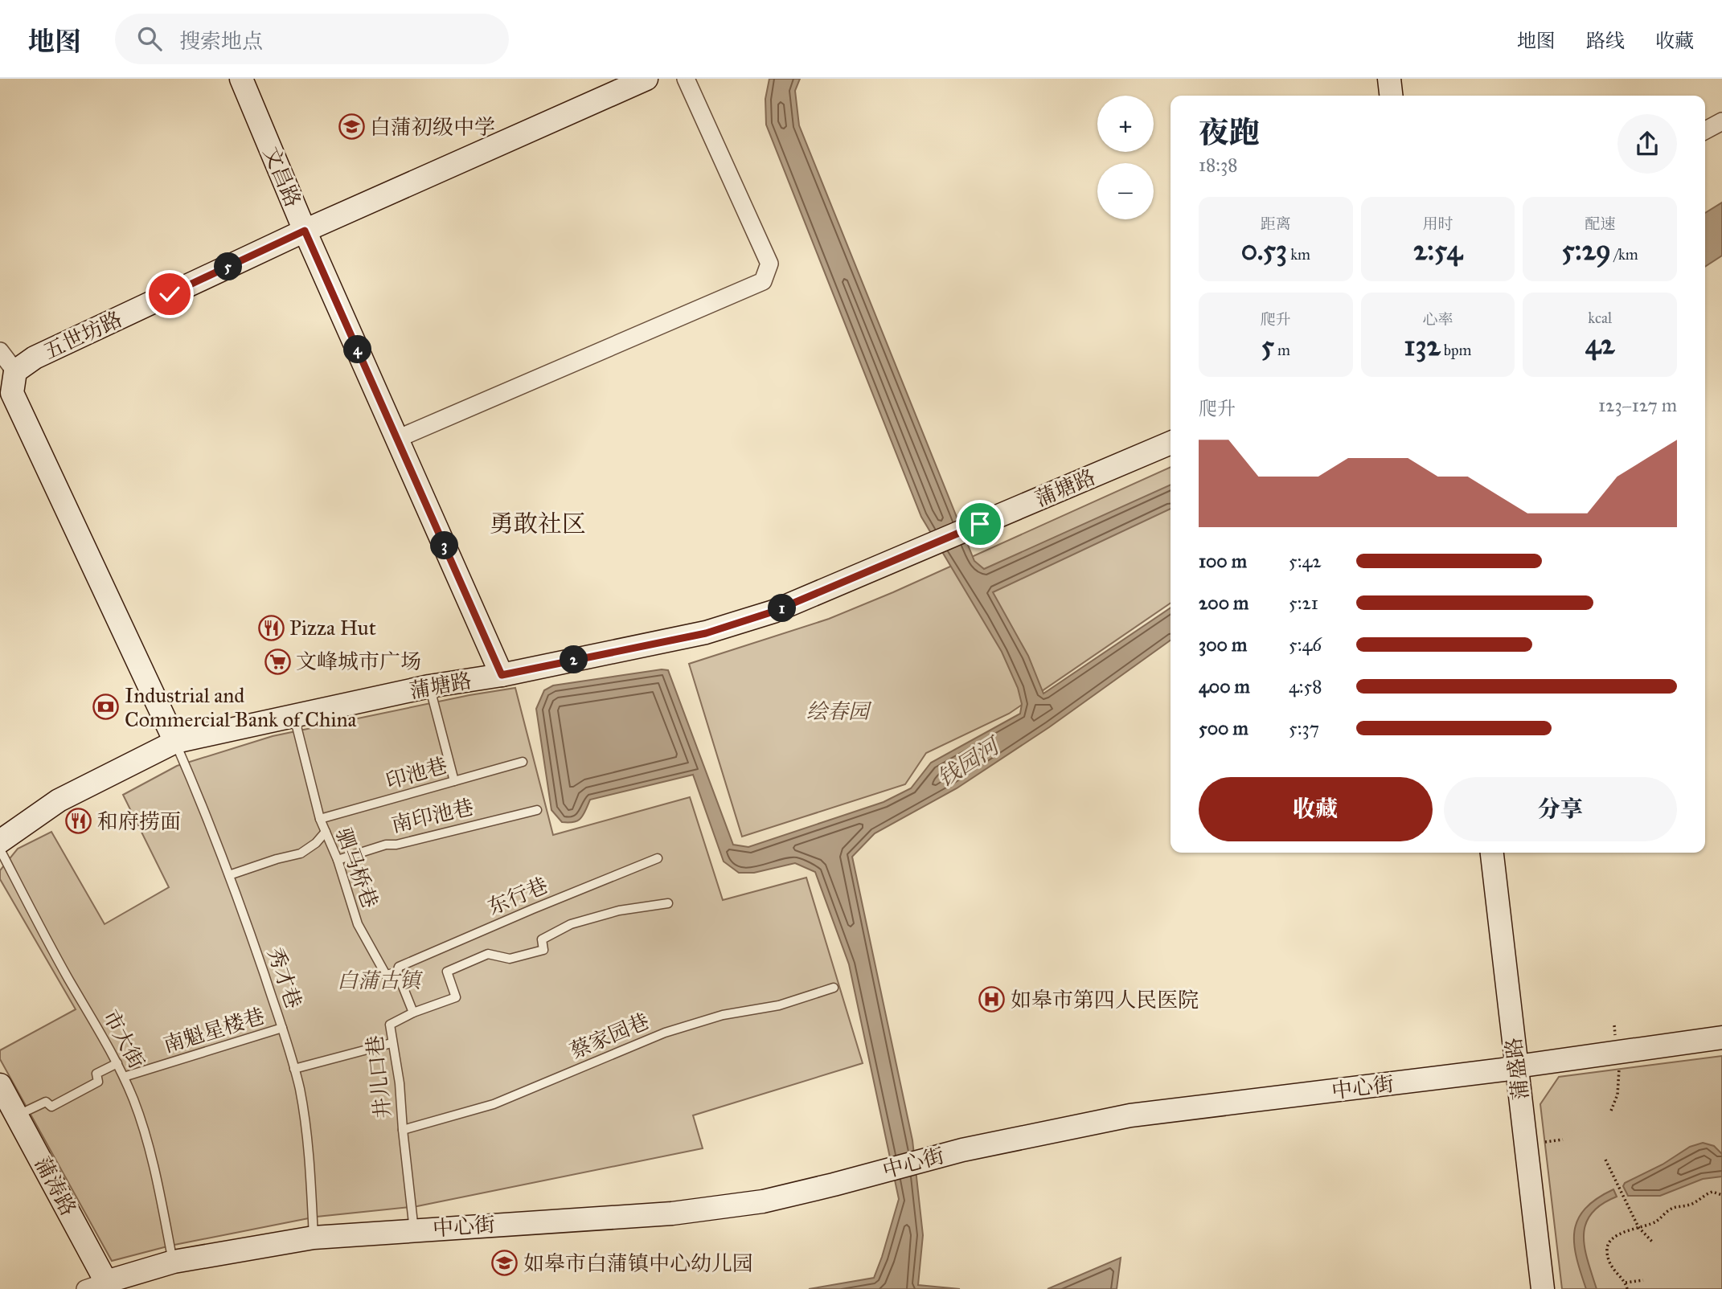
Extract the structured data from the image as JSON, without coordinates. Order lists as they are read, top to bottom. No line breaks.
{"streets":{"street":["文昌路","五世坊路","蒲塘路","蒲盛路","中心街","蒲涛路"],"lane":["印池巷","南印池巷","驷马桥巷","东行巷","秀才巷","南魁星楼巷","蔡家园巷","市大街","井儿口巷"]},"crossings":[["文昌路","五世坊路"],["文昌路","蒲塘路"],["蒲塘路","驷马桥巷"],["蒲塘路","秀才巷"],["印池巷","驷马桥巷"],["南印池巷","驷马桥巷"],["驷马桥巷","东行巷"],["秀才巷","南魁星楼巷"],["秀才巷","中心街"],["南魁星楼巷","市大街"],["蔡家园巷","井儿口巷"],["市大街","中心街"],["蒲盛路","中心街"],["井儿口巷","中心街"],["中心街","蒲涛路"]],"districts":["勇敢社区"],"water":["钱园河"],"parks":["绘春园","白蒲古镇"],"places":{"school or university":["白蒲初级中学","如皋市白蒲镇中心幼儿园"],"restaurant":["Pizza Hut","和府捞面"],"supermarket":["文峰城市广场"],"bank":["Industrial and Commercial Bank of China"],"hospital":["如皋市第四人民医院"]},"page":{"header":"地图","search":"搜索地点","nav":["地图","路线","收藏"],"map_buttons":["+","−"],"heading":["夜跑","18:38"],"stats":[["距离","0.53 km"],["用时","2:54"],["配速","5:29 /km"],["爬升","5 m"],["心率","132 bpm"],["kcal","42"]],"pins":["5","4","3","1","2"],"chart":["爬升","123–127 m"],"list":[{"name":"100 m","note":"5:42"},{"name":"200 m","note":"5:21"},{"name":"300 m","note":"5:46"},{"name":"400 m","note":"4:58"},{"name":"500 m","note":"5:37"}],"buttons":["收藏","分享"]}}
